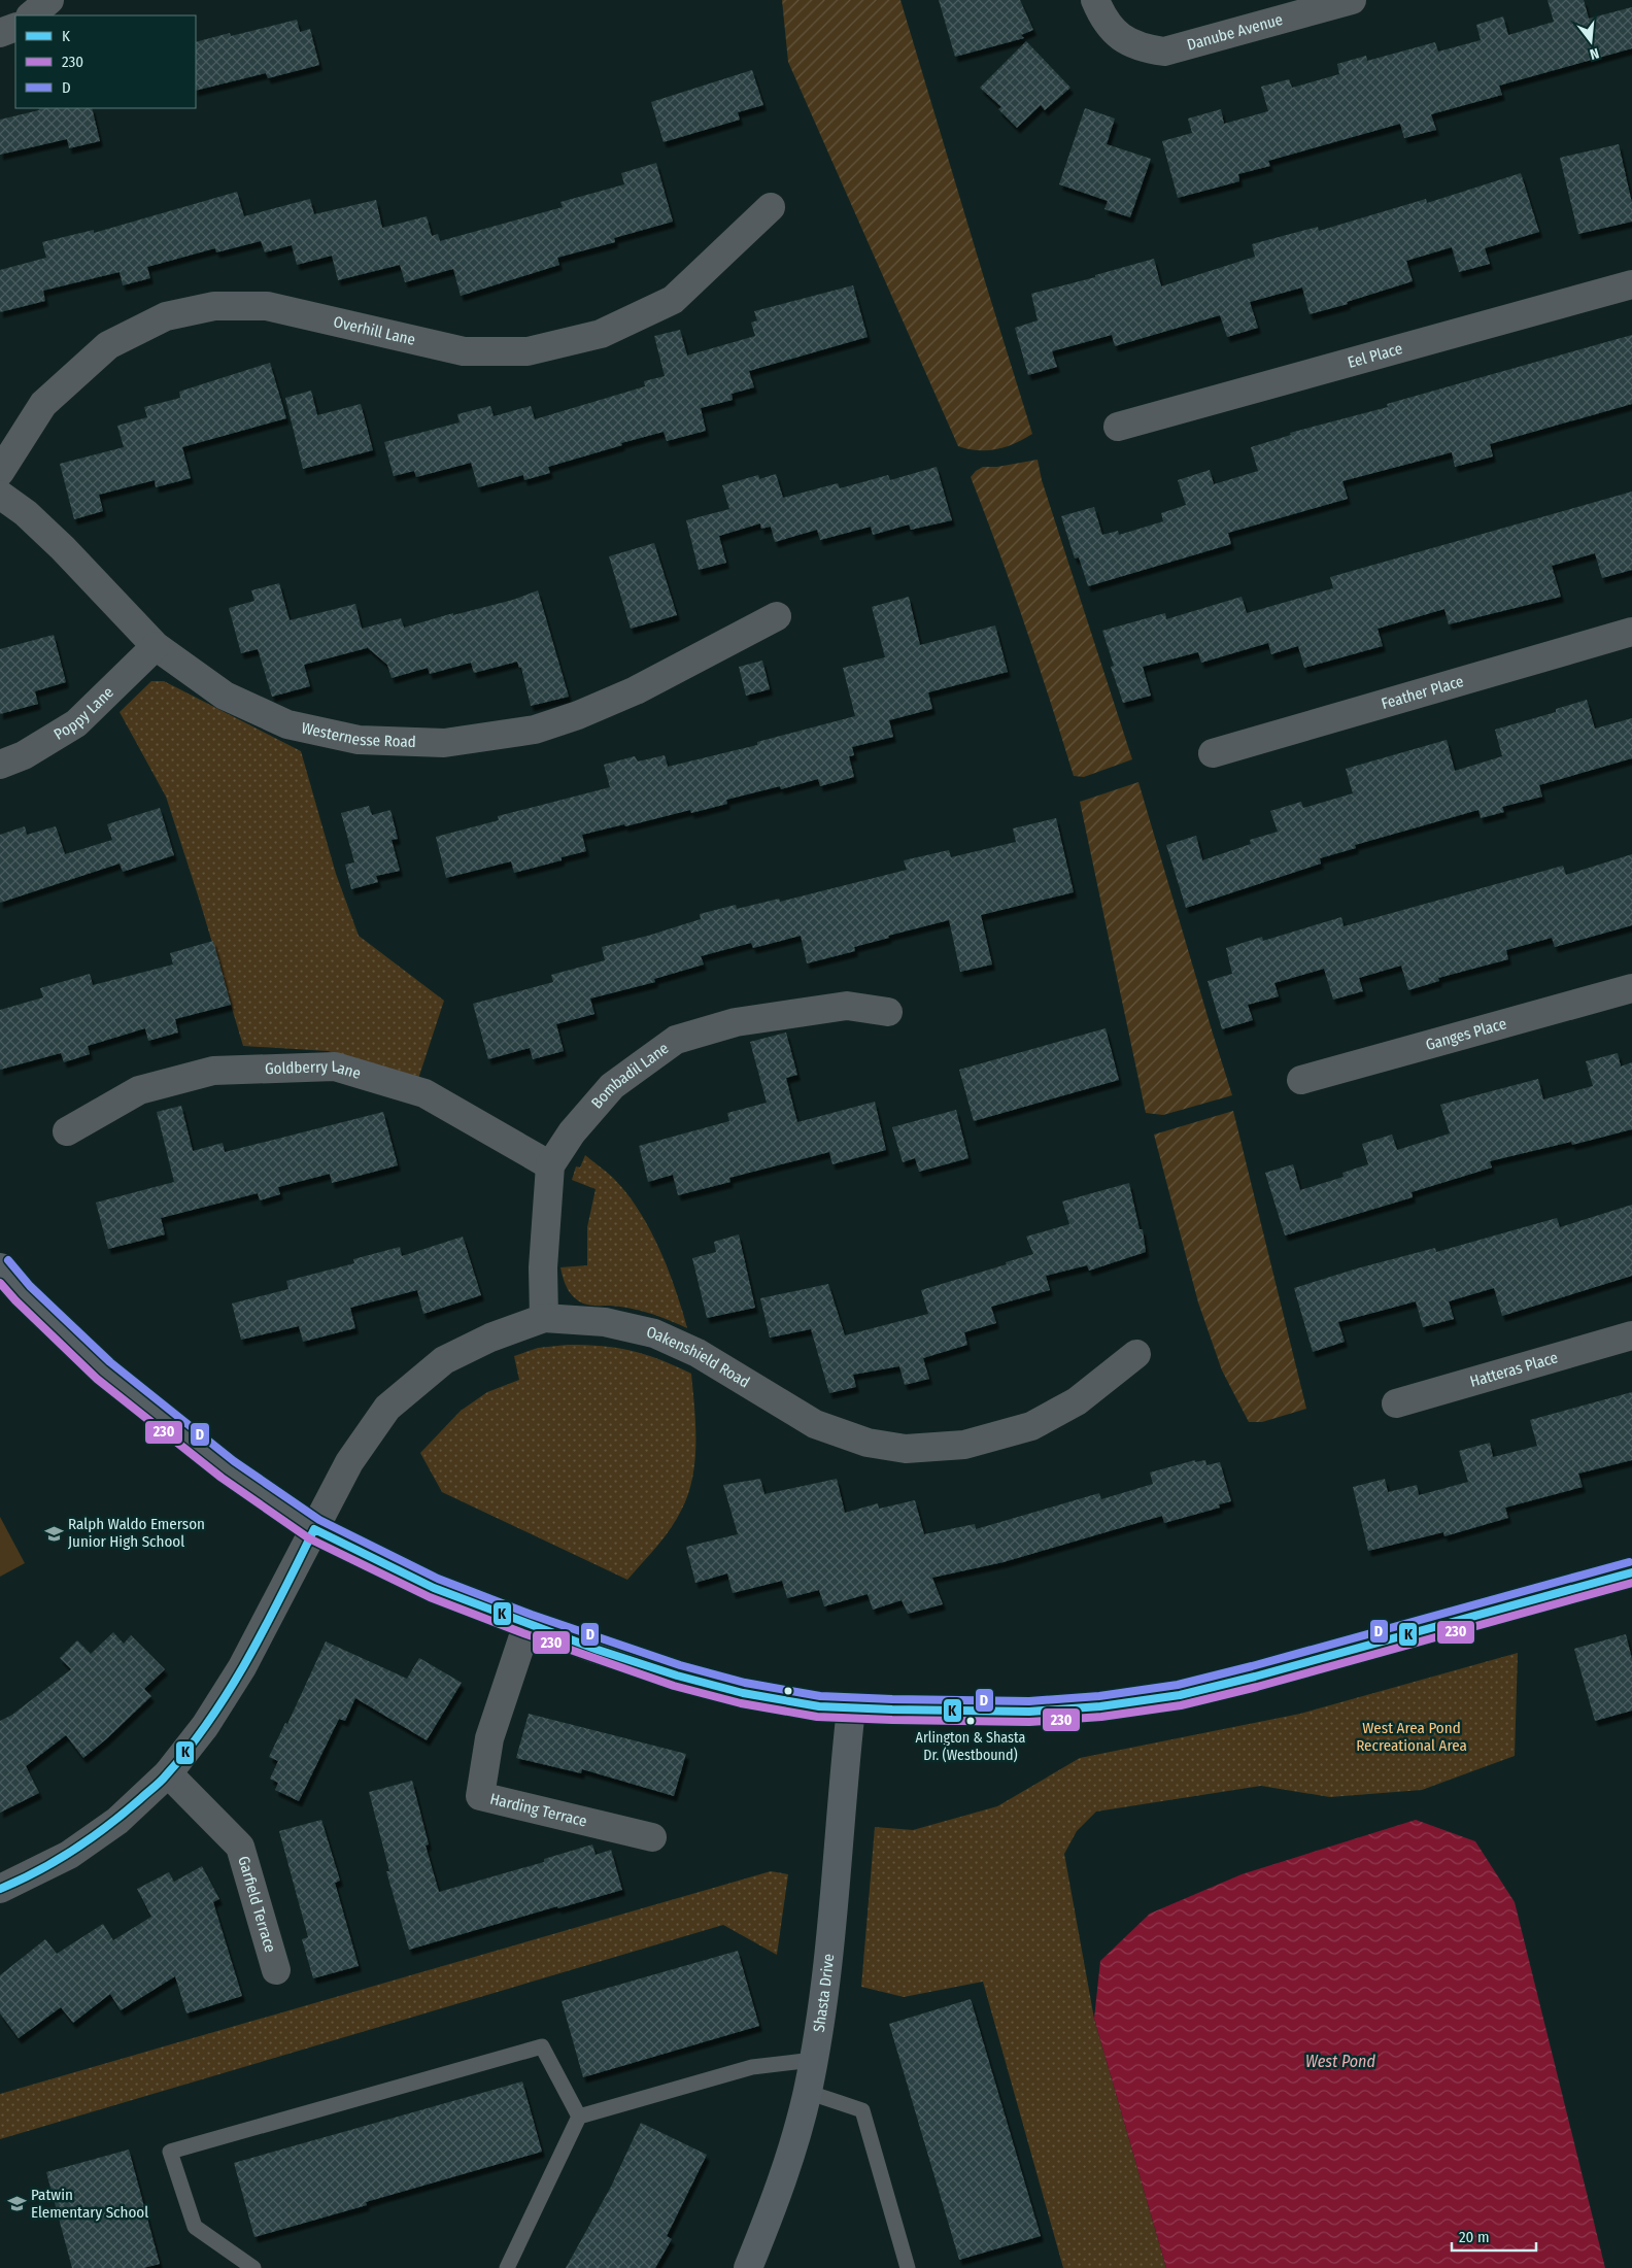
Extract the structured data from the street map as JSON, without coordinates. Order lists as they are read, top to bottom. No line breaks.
{"streets":{"street":["Danube Avenue","Overhill Lane","Eel Place","Feather Place","Poppy Lane","Westernesse Road","Ganges Place","Goldberry Lane","Bombadil Lane","Oakenshield Road","Hatteras Place","Harding Terrace","Garfield Terrace","Shasta Drive"]},"crossings":[["Poppy Lane","Westernesse Road"],["Goldberry Lane","Bombadil Lane"],["Bombadil Lane","Oakenshield Road"],["Oakenshield Road","Garfield Terrace"]],"water":["West Pond"],"parks":["West Area Pond Recreational Area"],"places":{"school or university":["Ralph Waldo Emerson Junior High School","Patwin Elementary School"],"other":["Arlington & Shasta Dr. (Westbound)"]},"lines":["transit line D","transit line 230","transit line K"],"legend":["K","230","D"],"scale_bar":"20 m","north":"bottom"}
